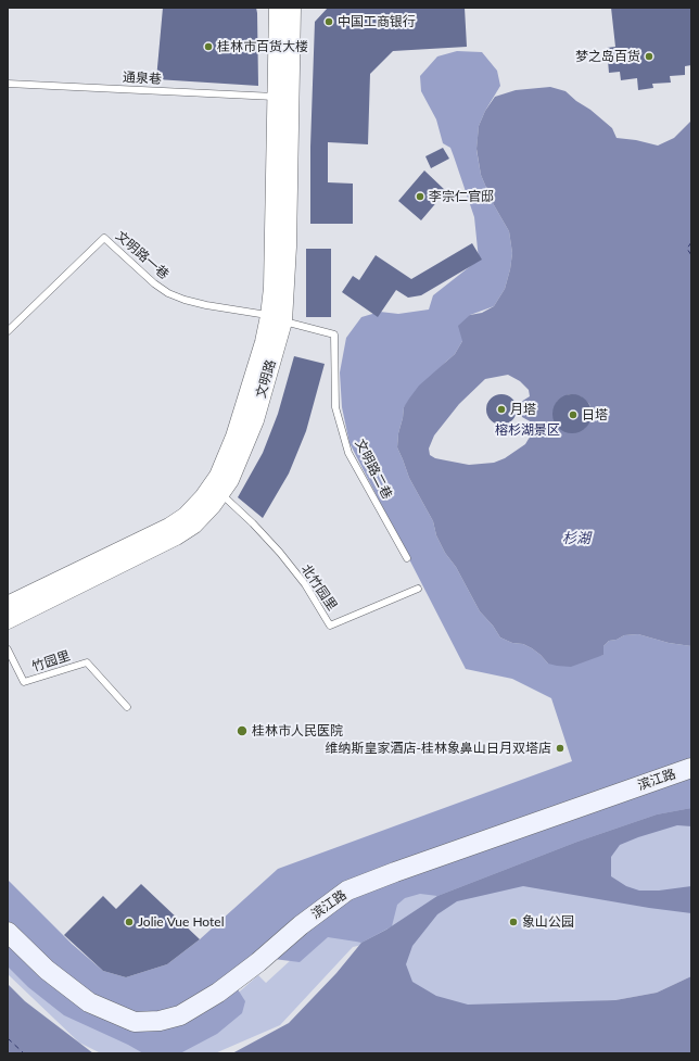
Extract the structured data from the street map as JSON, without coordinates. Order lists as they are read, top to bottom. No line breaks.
{"streets":{"main road":["滨江路"],"street":["文明路"],"lane":["通泉巷","文明路一巷","文明路二巷","北竹园里","竹园里"]},"crossings":[["通泉巷","文明路"],["文明路一巷","文明路"],["文明路一巷","文明路二巷"],["文明路","文明路二巷"],["文明路","北竹园里"]],"water":["杉湖"],"parks":["榕杉湖景区"],"places":["中国工商银行","桂林市百货大楼","梦之岛百货","李宗仁官邸","月塔","日塔","桂林市人民医院","维纳斯皇家酒店-桂林象鼻山日月双塔店","Jolie Vue Hotel","象山公园"]}
